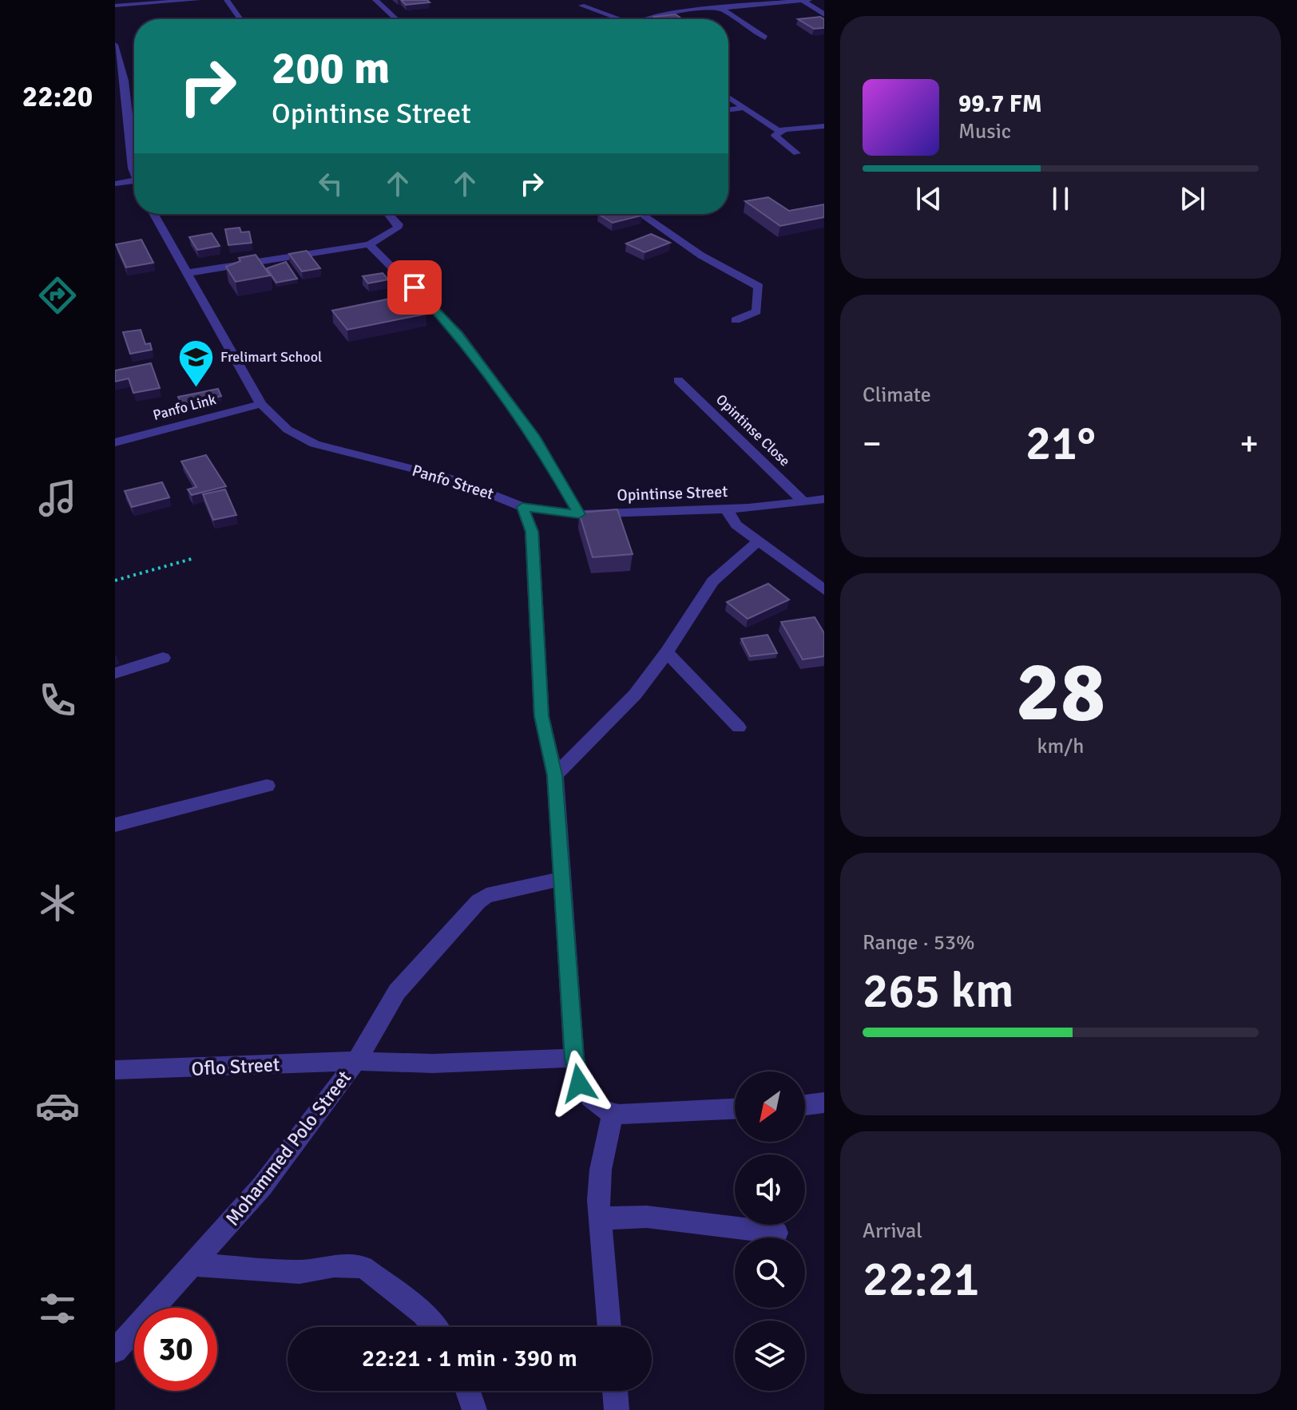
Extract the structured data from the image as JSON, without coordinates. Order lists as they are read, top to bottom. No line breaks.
{"streets":{"street":["Panfo Link","Opintinse Close","Panfo Street","Opintinse Street","Oflo Street","Mohammed Polo Street"]},"crossings":[["Panfo Link","Panfo Street"],["Opintinse Close","Opintinse Street"],["Panfo Street","Opintinse Street"],["Oflo Street","Mohammed Polo Street"]],"places":{"school or university":["Frelimart School"]},"north":"bottom left","page":{"tabs":"22:20","turn":["200 m","Opintinse Street"],"song":["99.7 FM","Music"],"tile":["Climate",["28","km/h"],["Range · 53%","265 km"],["Arrival","22:21"]],"heat":["−","21°","+"],"limit":"30","trip":"22:21 · 1 min · 390 m"}}
